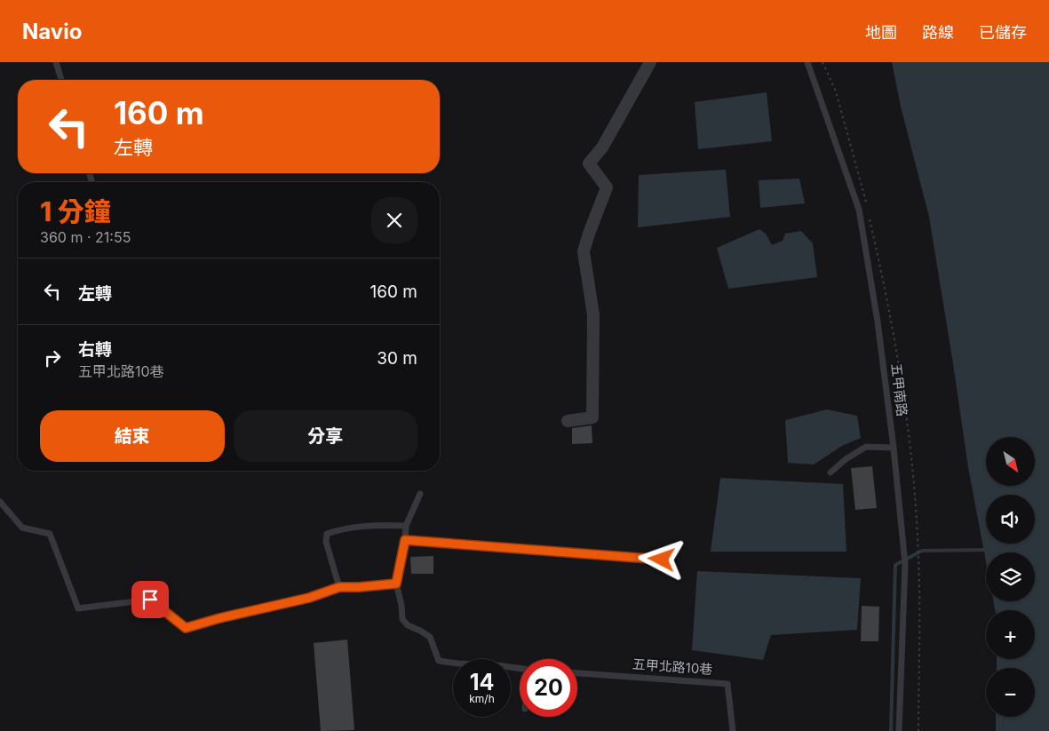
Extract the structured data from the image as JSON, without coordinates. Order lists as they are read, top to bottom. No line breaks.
{"streets":{"lane":["五甲南路","五甲北路10巷"]},"north":"bottom right","page":{"header":"Navio","nav":["地圖","路線","已儲存"],"turn":["160 m","左轉"],"heading":["1 分鐘","360 m · 21:55"],"list":[{"name":"左轉","value":"160 m"},{"name":"右轉","note":"五甲北路10巷","value":"30 m"}],"buttons":["結束","分享"],"map_buttons":["+","−"],"speed":"14 km/h","limit":"20"}}
